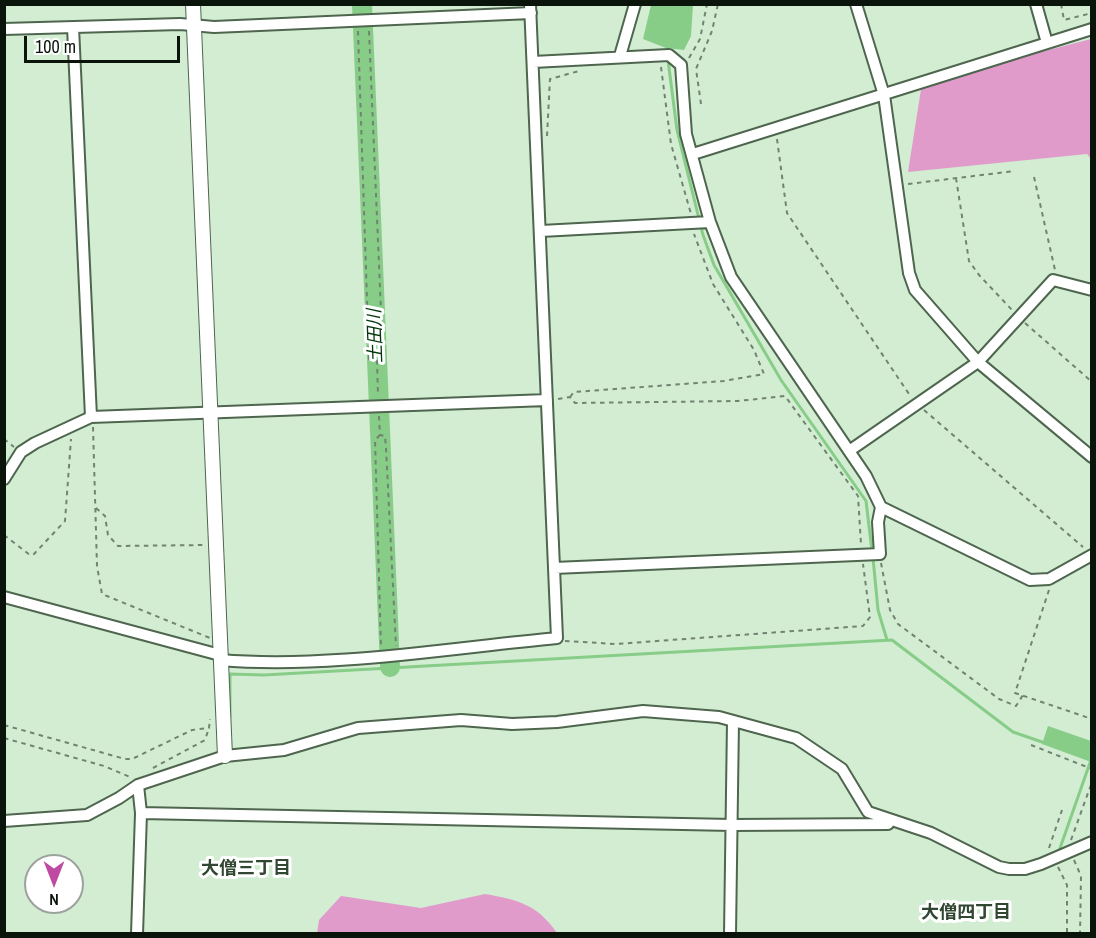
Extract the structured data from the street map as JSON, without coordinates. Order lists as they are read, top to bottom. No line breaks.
{"districts":["大僧三丁目","大僧四丁目"],"water":["土田川"],"scale_bar":"100 m","north":"bottom"}
